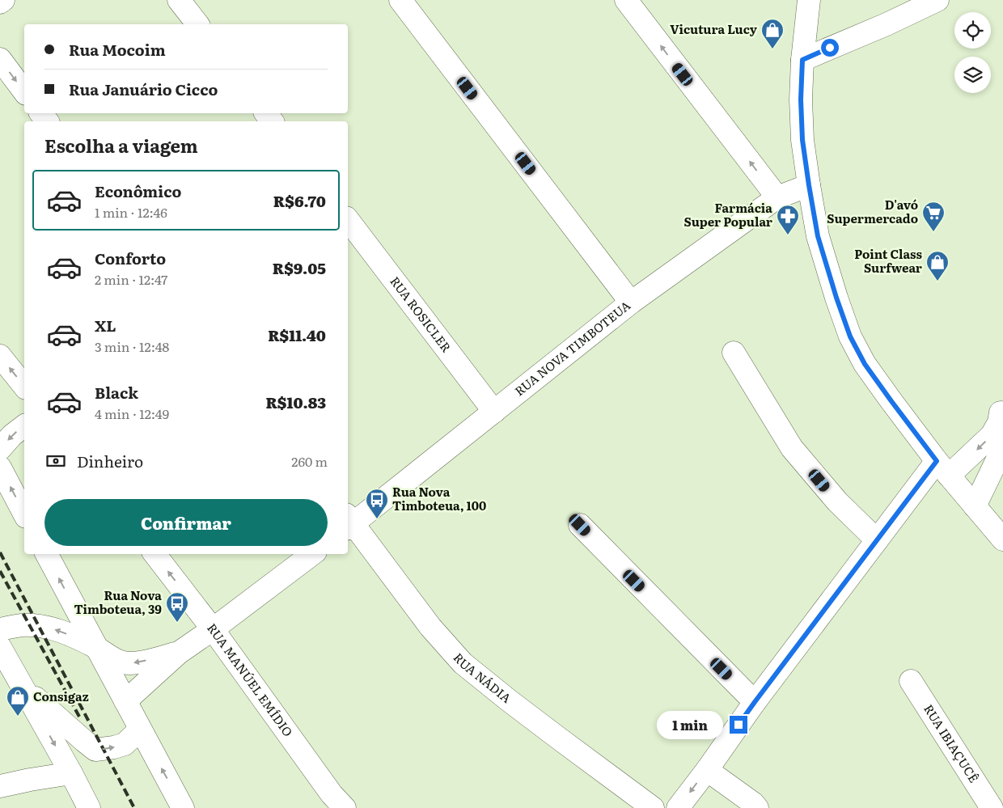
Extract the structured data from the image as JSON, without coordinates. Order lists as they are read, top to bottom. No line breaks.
{"streets":{"street":["RUA ROSICLER","RUA NOVA TIMBOTEUA","RUA NÁDIA","RUA MANÚEL EMÍDIO","RUA IBIAÇUCÊ"]},"crossings":[["RUA ROSICLER","RUA NOVA TIMBOTEUA"],["RUA NOVA TIMBOTEUA","RUA NÁDIA"]],"places":{"shop":["Vicutura Lucy","Point Class Surfwear","Consigaz"],"supermarket":["D'avó Supermercado"],"pharmacy":["Farmácia Super Popular"],"bus stop":["Rua Nova Timboteua, 100","Rua Nova Timboteua, 39"]},"page":{"banner":["Rua Mocoim","Rua Januário Cicco"],"heading":"Escolha a viagem","list":[{"name":"Econômico","note":"1 min · 12:46","value":"R$6.70"},{"name":"Conforto","note":"2 min · 12:47","value":"R$9.05"},{"name":"XL","note":"3 min · 12:48","value":"R$11.40"},{"name":"Black","note":"4 min · 12:49","value":"R$10.83"}],"pay":["Dinheiro","260 m"],"buttons":"Confirmar","bubble":"1 min"}}
